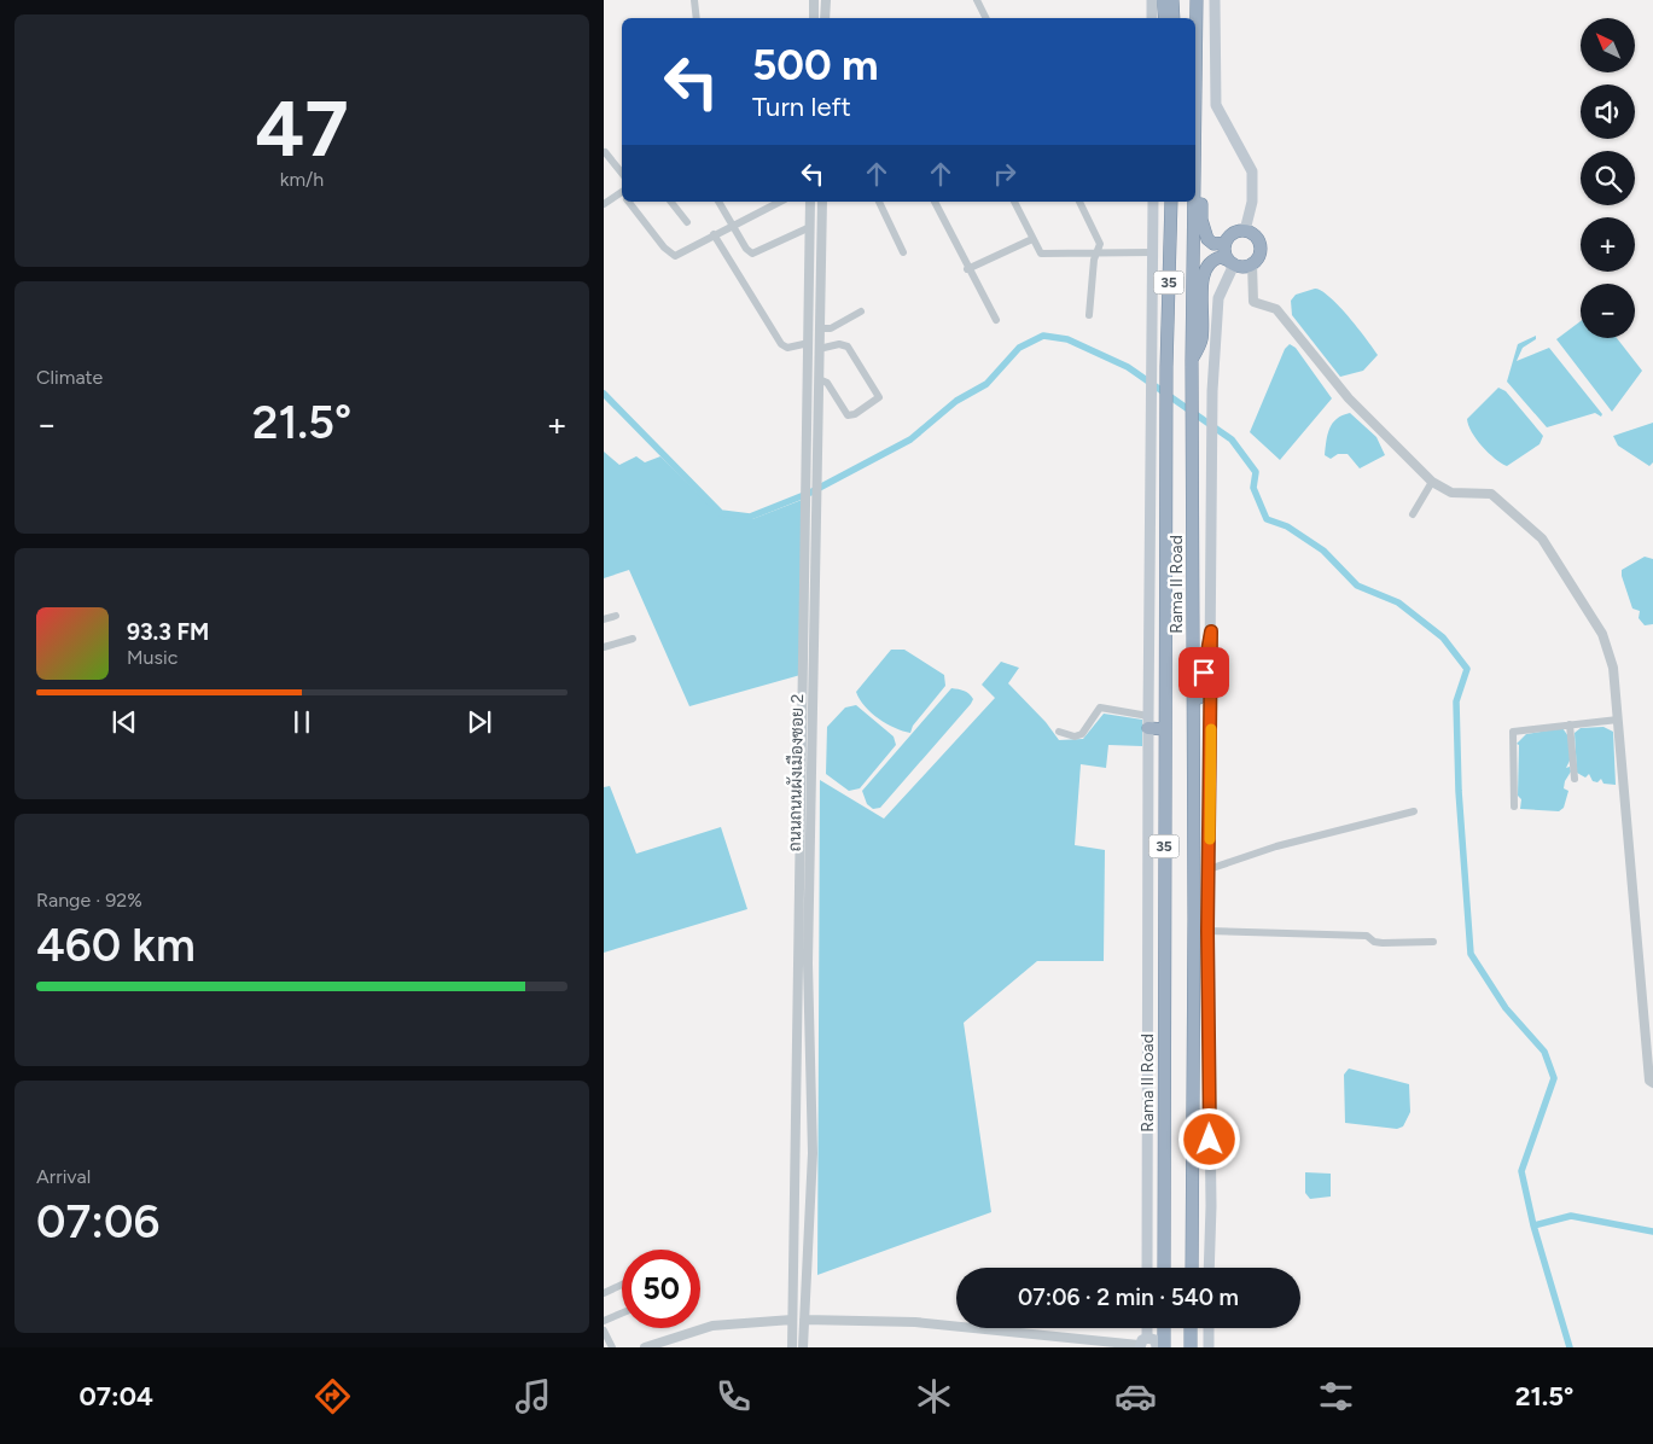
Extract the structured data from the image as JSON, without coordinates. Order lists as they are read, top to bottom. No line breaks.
{"streets":{"highway":["35","Rama II Road"],"street":["ถนนถนนผังเมืองซอย 2"]},"north":"top left","page":{"tile":[["47","km/h"],"Climate",["Range · 92%","460 km"],["Arrival","07:06"]],"map_buttons":["+","−"],"turn":["500 m","Turn left"],"heat":["−","21.5°","+"],"song":["93.3 FM","Music"],"limit":"50","trip":"07:06 · 2 min · 540 m","tabs":["07:04","21.5°"]}}
